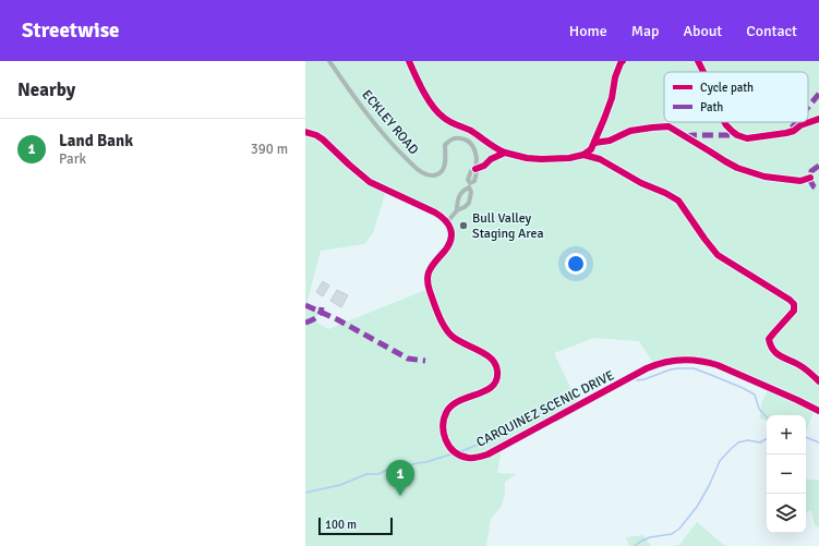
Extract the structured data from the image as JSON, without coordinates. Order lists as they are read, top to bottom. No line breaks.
{"streets":{"street":["ECKLEY ROAD","CARQUINEZ SCENIC DRIVE"]},"crossings":[["ECKLEY ROAD","CARQUINEZ SCENIC DRIVE"]],"places":["Bull Valley Staging Area"],"legend":["Cycle path","Path"],"scale_bar":"100 m","page":{"header":"Streetwise","nav":["Home","Map","About","Contact"],"heading":"Nearby","list":[{"mark":"1","name":"Land Bank","note":"Park","value":"390 m"}],"map_buttons":["+","−"],"pins":"1","scale":"100 m"}}
